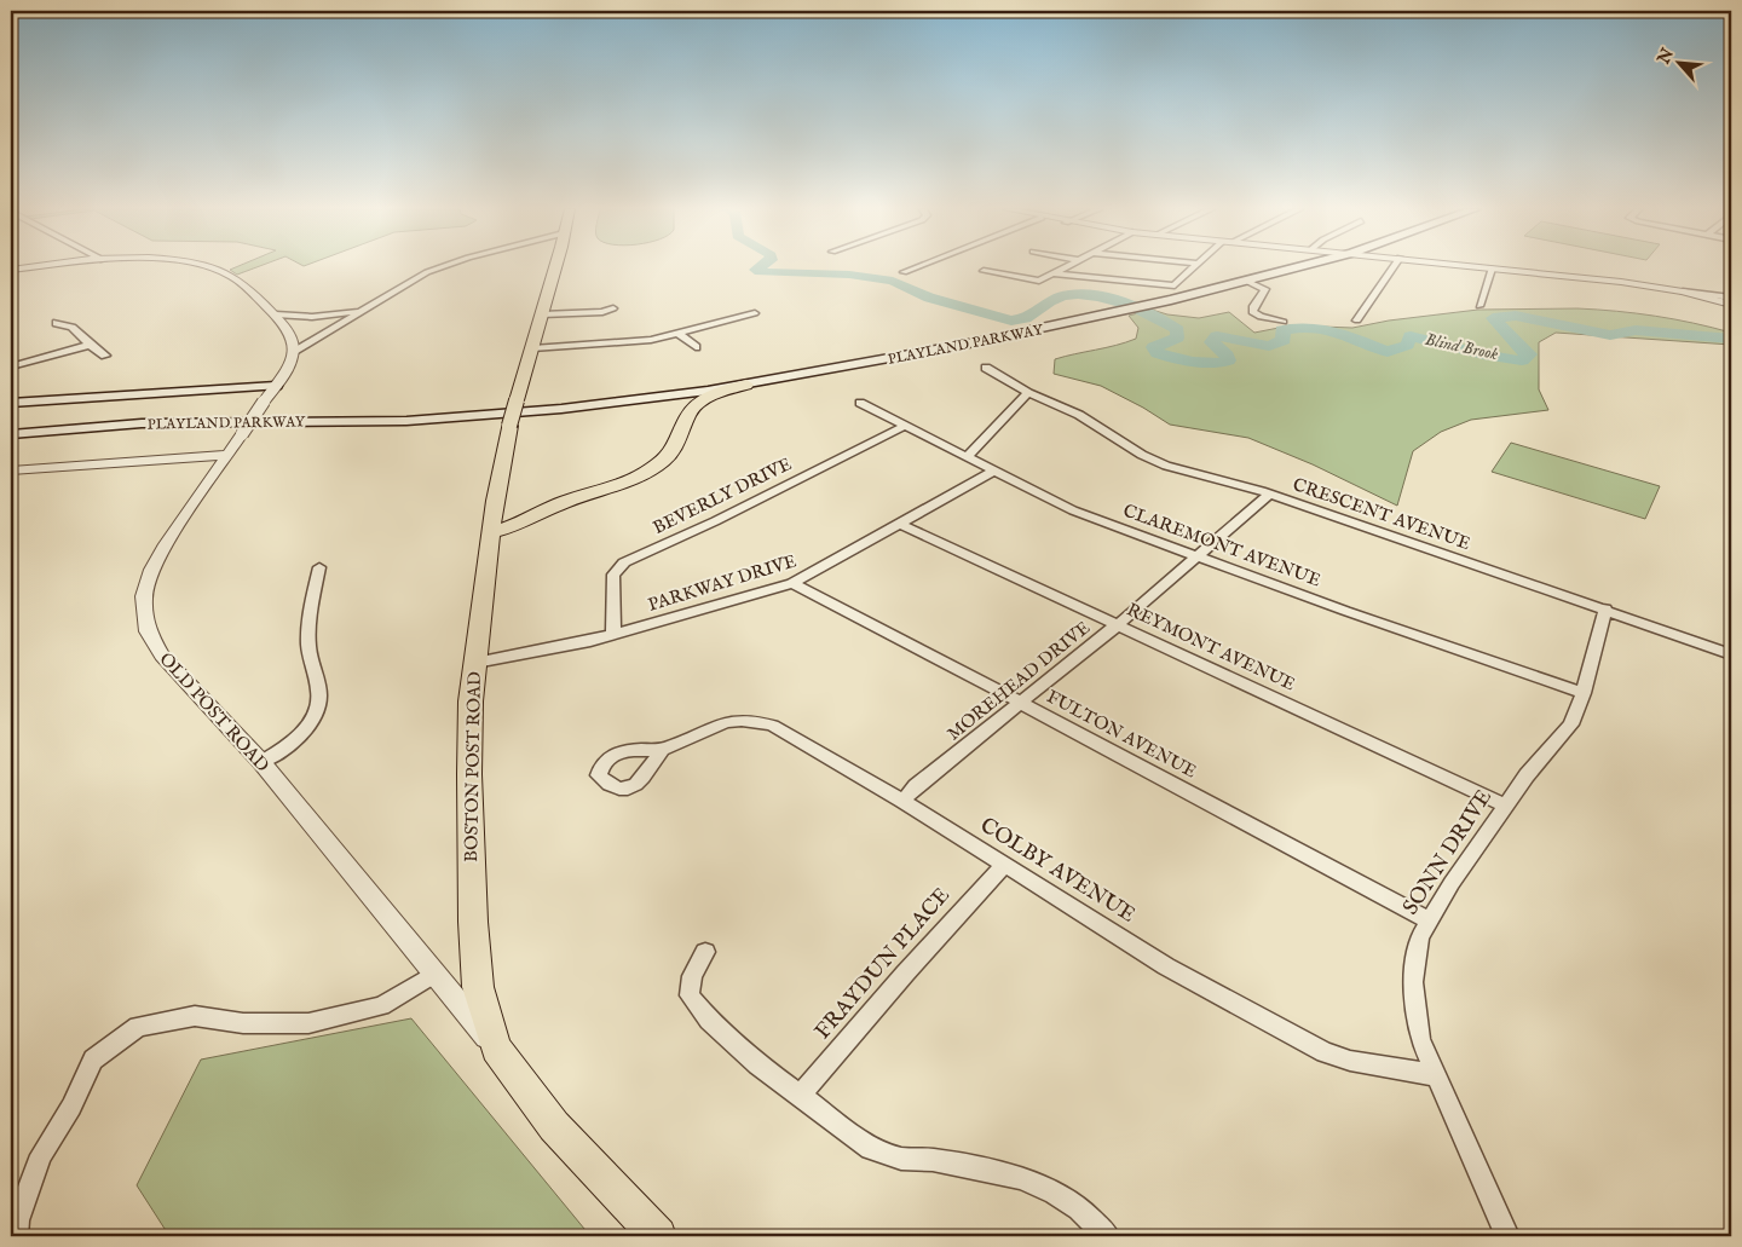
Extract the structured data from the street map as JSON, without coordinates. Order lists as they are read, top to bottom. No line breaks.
{"streets":{"main road":["PLAYLAND PARKWAY","BOSTON POST ROAD"],"street":["BEVERLY DRIVE","CRESCENT AVENUE","CLAREMONT AVENUE","PARKWAY DRIVE","REYMONT AVENUE","MOREHEAD DRIVE","OLD POST ROAD","FULTON AVENUE","SONN DRIVE","COLBY AVENUE","FRAYDUN PLACE"]},"crossings":[["BEVERLY DRIVE","CLAREMONT AVENUE"],["BEVERLY DRIVE","PARKWAY DRIVE"],["CRESCENT AVENUE","MOREHEAD DRIVE"],["CRESCENT AVENUE","SONN DRIVE"],["CLAREMONT AVENUE","PARKWAY DRIVE"],["CLAREMONT AVENUE","MOREHEAD DRIVE"],["CLAREMONT AVENUE","SONN DRIVE"],["PARKWAY DRIVE","REYMONT AVENUE"],["PARKWAY DRIVE","FULTON AVENUE"],["PARKWAY DRIVE","BOSTON POST ROAD"],["REYMONT AVENUE","MOREHEAD DRIVE"],["REYMONT AVENUE","SONN DRIVE"],["MOREHEAD DRIVE","FULTON AVENUE"],["MOREHEAD DRIVE","COLBY AVENUE"],["OLD POST ROAD","BOSTON POST ROAD"],["FULTON AVENUE","SONN DRIVE"],["SONN DRIVE","COLBY AVENUE"],["COLBY AVENUE","FRAYDUN PLACE"]],"water":["Blind Brook"],"north":"top left"}
